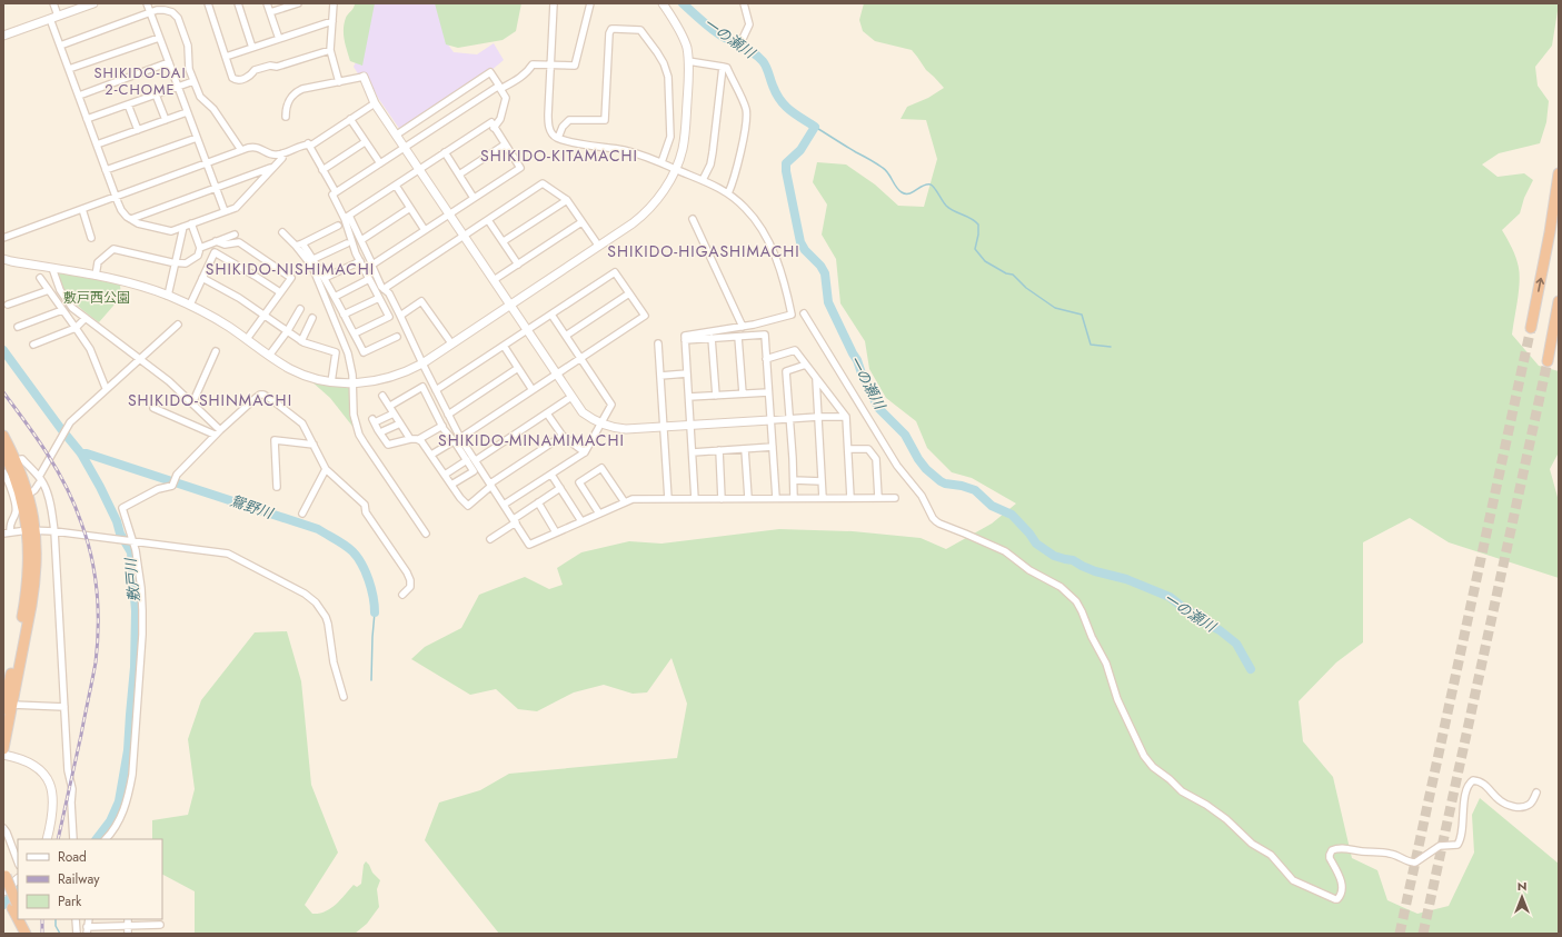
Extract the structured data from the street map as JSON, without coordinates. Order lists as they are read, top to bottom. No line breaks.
{"districts":["SHIKIDO-DAI 2-CHOME","SHIKIDO-KITAMACHI","SHIKIDO-HIGASHIMACHI","SHIKIDO-NISHIMACHI","SHIKIDO-SHINMACHI","SHIKIDO-MINAMIMACHI"],"water":["一の瀬川","鴛野川","敷戸川"],"parks":["敷戸西公園"],"legend":["Road","Railway","Park"],"north":"top"}
